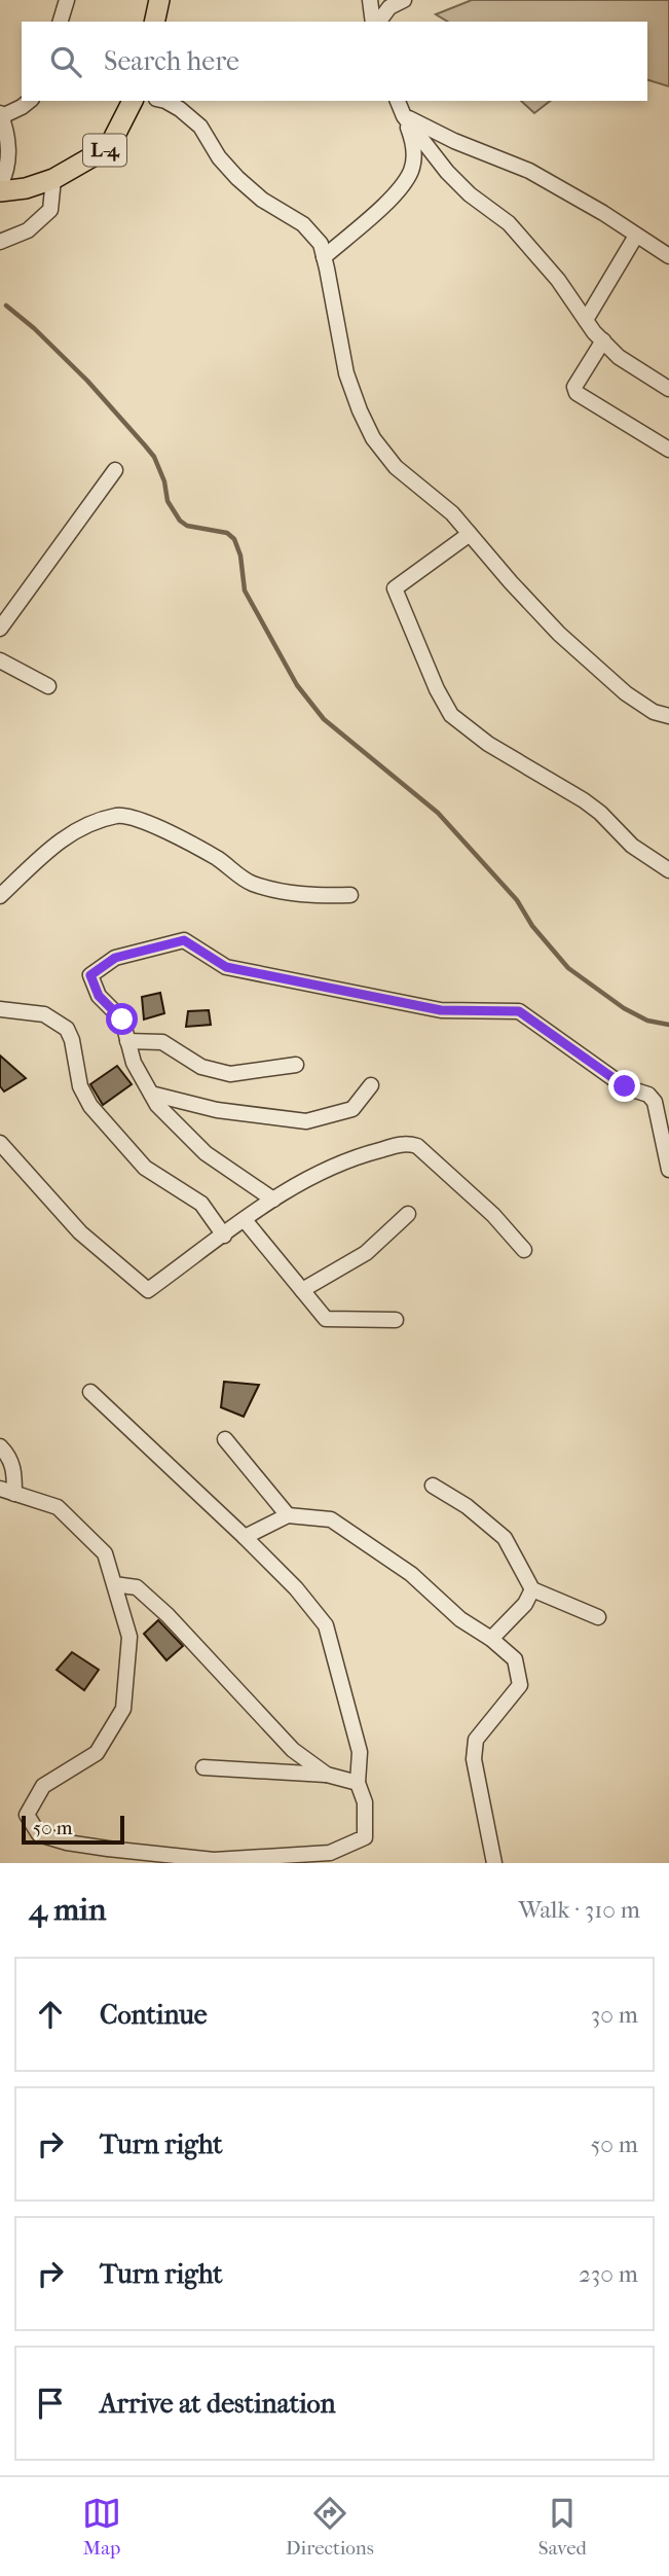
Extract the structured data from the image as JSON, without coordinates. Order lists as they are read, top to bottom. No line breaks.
{"streets":{"main road":["L-4"]},"scale_bar":"50 m","page":{"search":"Search here","scale":"50 m","heading":["4 min","Walk · 310 m"],"list":[["Continue","30 m"],["Turn right","50 m"],["Turn right","230 m"],"Arrive at destination"],"nav":["Map","Directions","Saved"]}}
